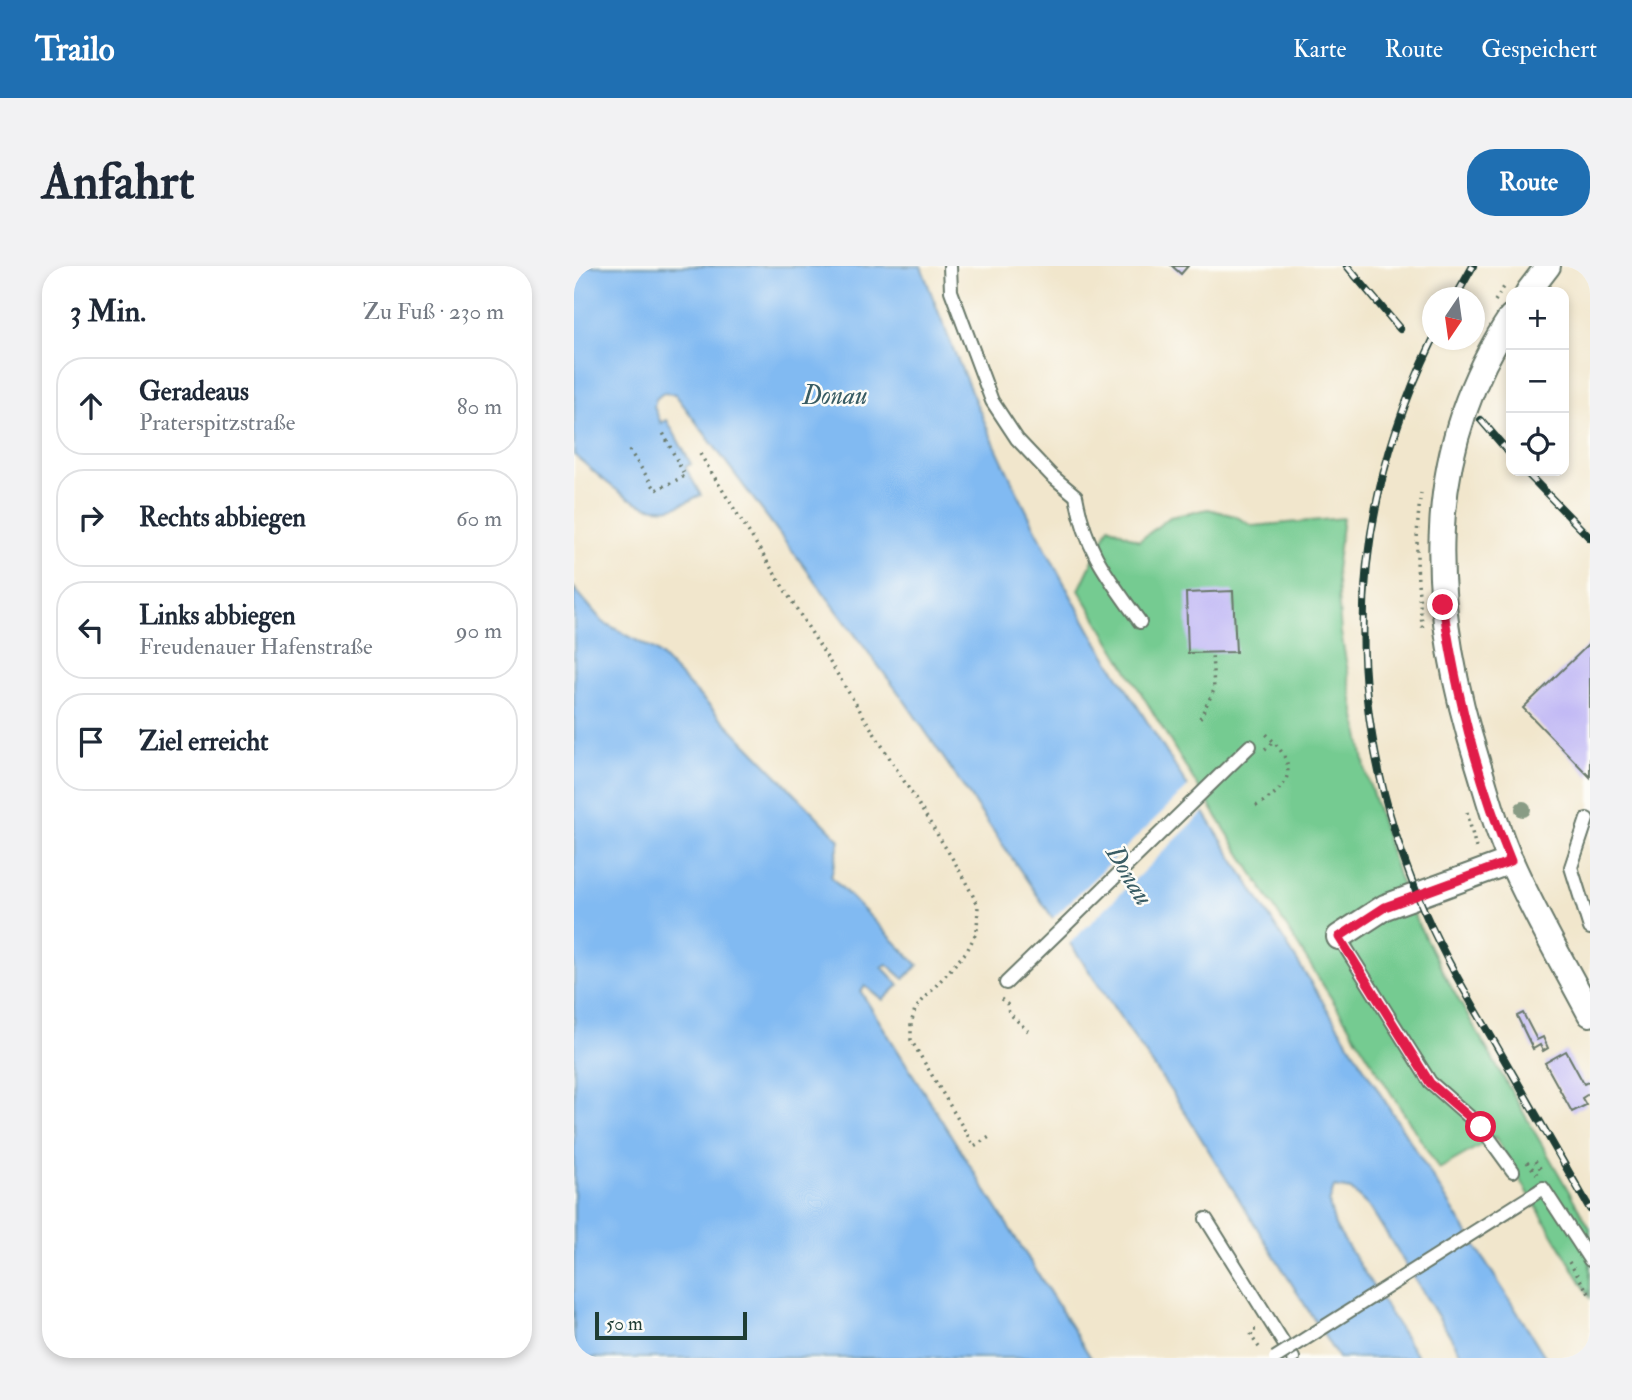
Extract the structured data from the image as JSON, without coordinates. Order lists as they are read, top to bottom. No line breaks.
{"water":["Donau"],"scale_bar":"50 m","north":"bottom","page":{"header":"Trailo","nav":["Karte","Route","Gespeichert"],"buttons":"Route","title":"Anfahrt","heading":["3 Min.","Zu Fuß · 230 m"],"map_buttons":["+","−"],"list":[["Geradeaus","Praterspitzstraße","80 m"],["Rechts abbiegen","60 m"],["Links abbiegen","Freudenauer Hafenstraße","90 m"],"Ziel erreicht"],"scale":"50 m"}}
